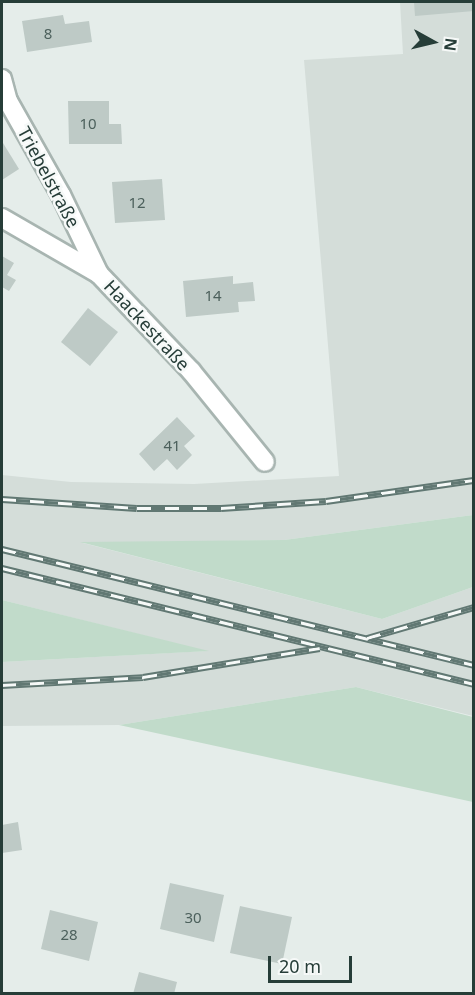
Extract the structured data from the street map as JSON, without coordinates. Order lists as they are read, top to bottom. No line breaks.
{"streets":{"street":["Triebelstraße","Haackestraße"]},"crossings":[["Triebelstraße","Haackestraße"]],"house_numbers":["8","10","12","14","41","30","28"],"scale_bar":"20 m","north":"right"}
